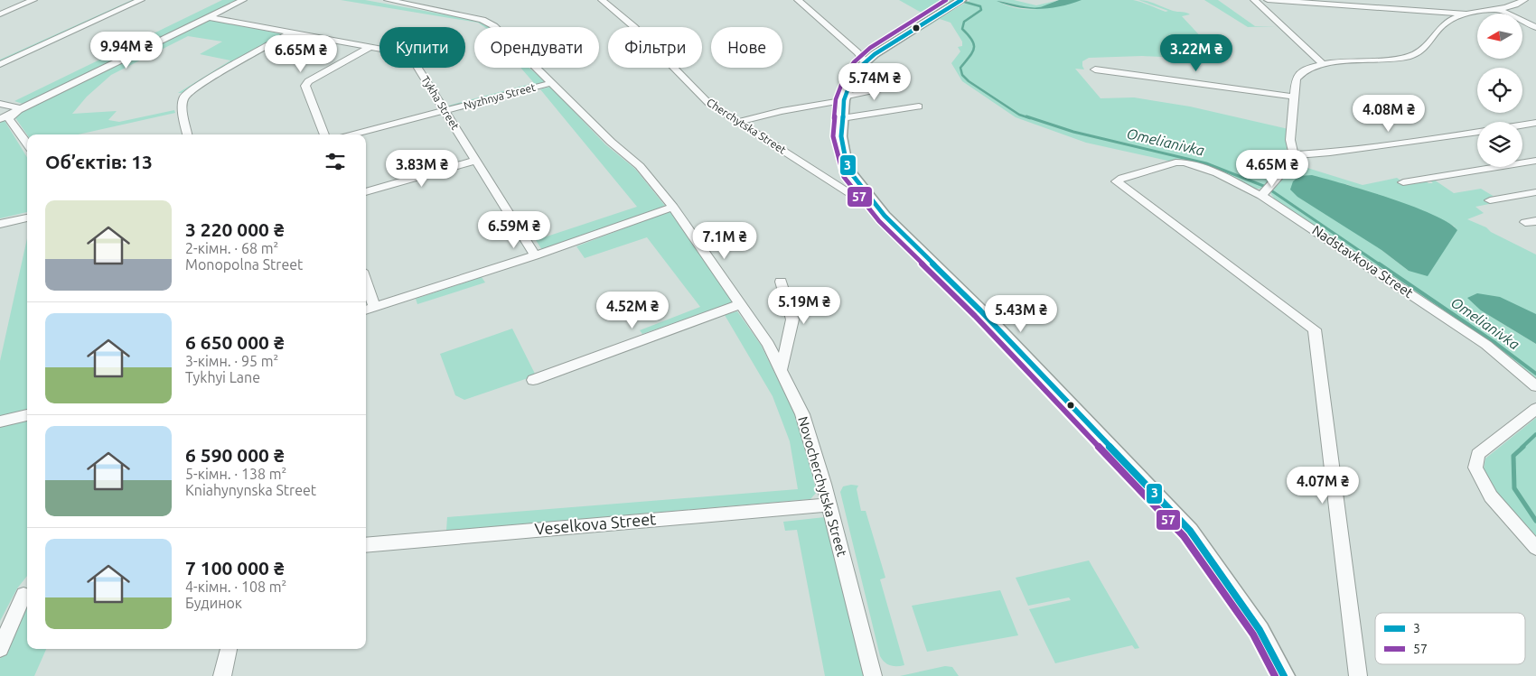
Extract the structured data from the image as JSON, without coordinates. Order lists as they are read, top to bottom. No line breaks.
{"streets":{"street":["Nyzhnya Street","Tykha Street","Cherchytska Street","Nadstavkova Street","Novocherchytska Street","Veselkova Street"]},"crossings":[["Nyzhnya Street","Tykha Street"],["Nyzhnya Street","Novocherchytska Street"],["Novocherchytska Street","Veselkova Street"]],"water":["Omelianivka"],"lines":["transit line 3","transit line 57"],"legend":["3","57"],"north":"left","page":{"chip":["Купити","Орендувати","Фільтри","Нове"],"price":["9.94M ₴","3.22M ₴","6.65M ₴","5.74M ₴","4.08M ₴","3.83M ₴","4.65M ₴","6.59M ₴","7.1M ₴","5.19M ₴","4.52M ₴","5.43M ₴","4.07M ₴"],"heading":"Об’єктів: 13","list":[{"name":"3 220 000 ₴","note":"2-кімн. · 68 m² · Monopolna Street"},{"name":"6 650 000 ₴","note":"3-кімн. · 95 m² · Tykhyi Lane"},{"name":"6 590 000 ₴","note":"5-кімн. · 138 m² · Kniahynynska Street"},{"name":"7 100 000 ₴","note":"4-кімн. · 108 m² · Будинок"}]}}
